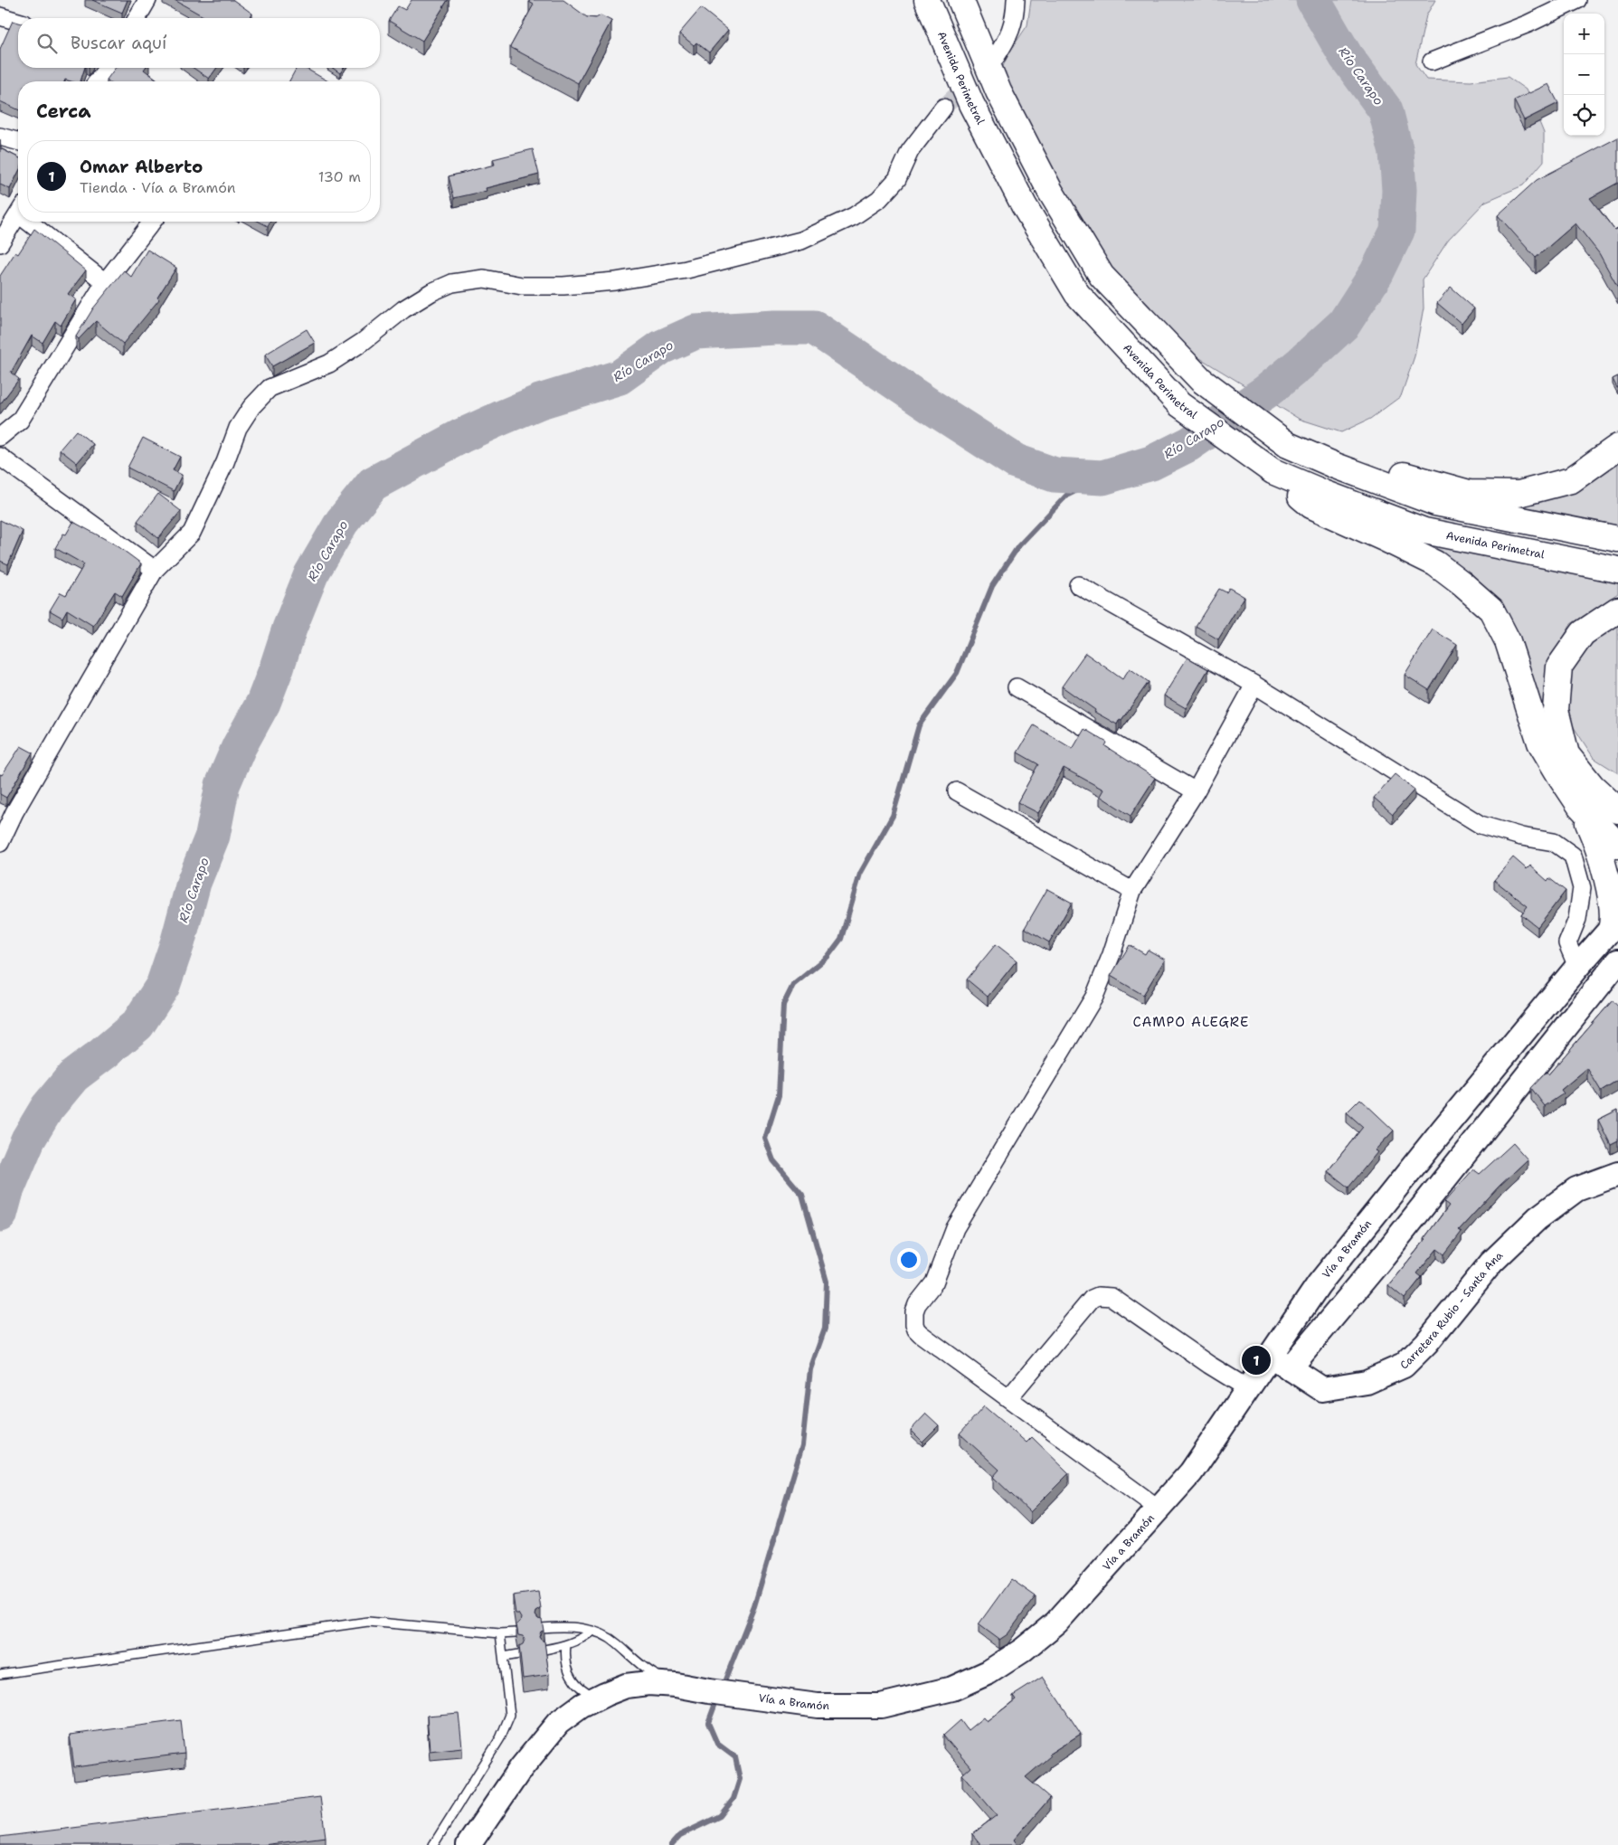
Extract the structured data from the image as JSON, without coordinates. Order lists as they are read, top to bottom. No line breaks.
{"streets":{"main road":["Avenida Perimetral","Vía a Bramón","Carretera Rubio - Santa Ana"]},"crossings":[["Vía a Bramón","Carretera Rubio - Santa Ana"]],"districts":["CAMPO ALEGRE"],"water":["Río Carapo"],"page":{"map_buttons":["+","−"],"search":"Buscar aquí","heading":"Cerca","list":[{"mark":"1","name":"Omar Alberto","note":"Tienda · Vía a Bramón","value":"130 m"}],"pins":"1"}}
